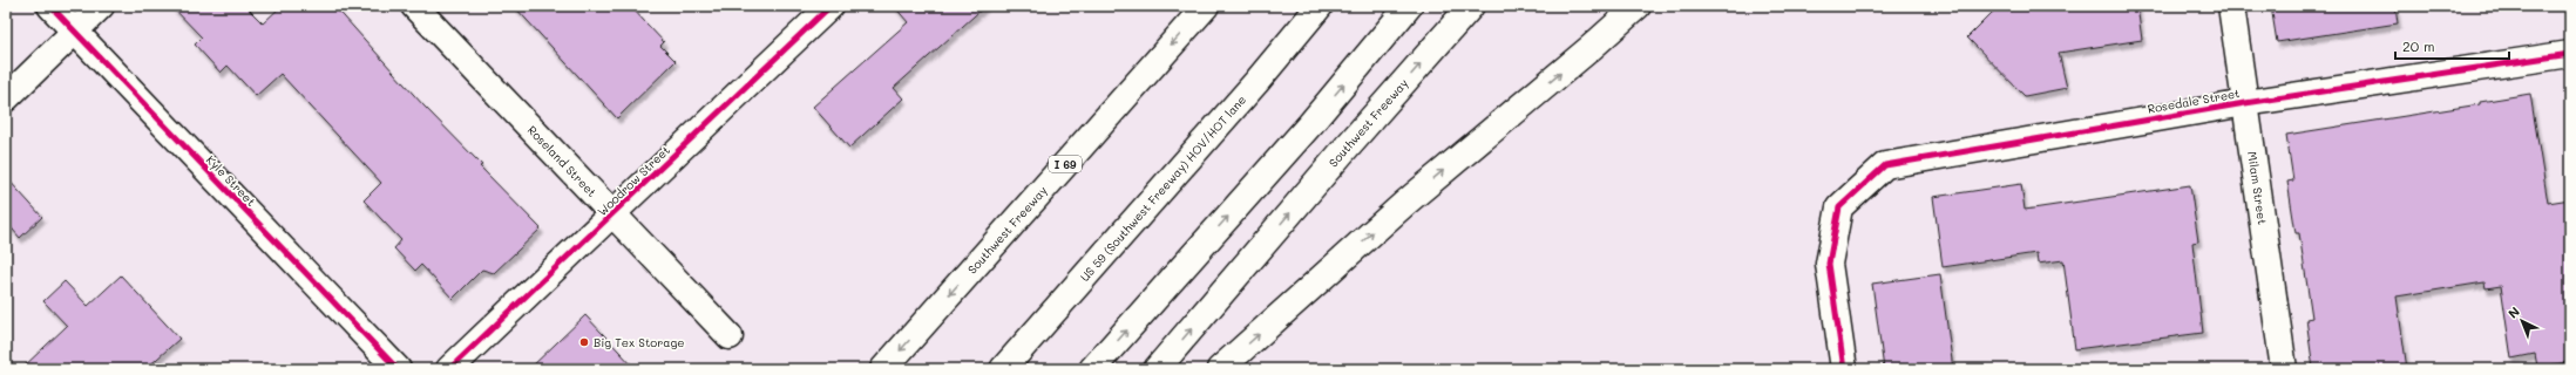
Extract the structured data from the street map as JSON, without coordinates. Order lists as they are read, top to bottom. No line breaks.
{"streets":{"main road":["Rosedale Street","Southwest Freeway","Roseland Street","I 69","Kyle Street","Woodrow Street","Milam Street","US 59 (Southwest Freeway) HOV/HOT lane"]},"crossings":[["Rosedale Street","Milam Street"],["Roseland Street","Woodrow Street"]],"places":["Big Tex Storage"],"scale_bar":"20 m","north":"top left"}
